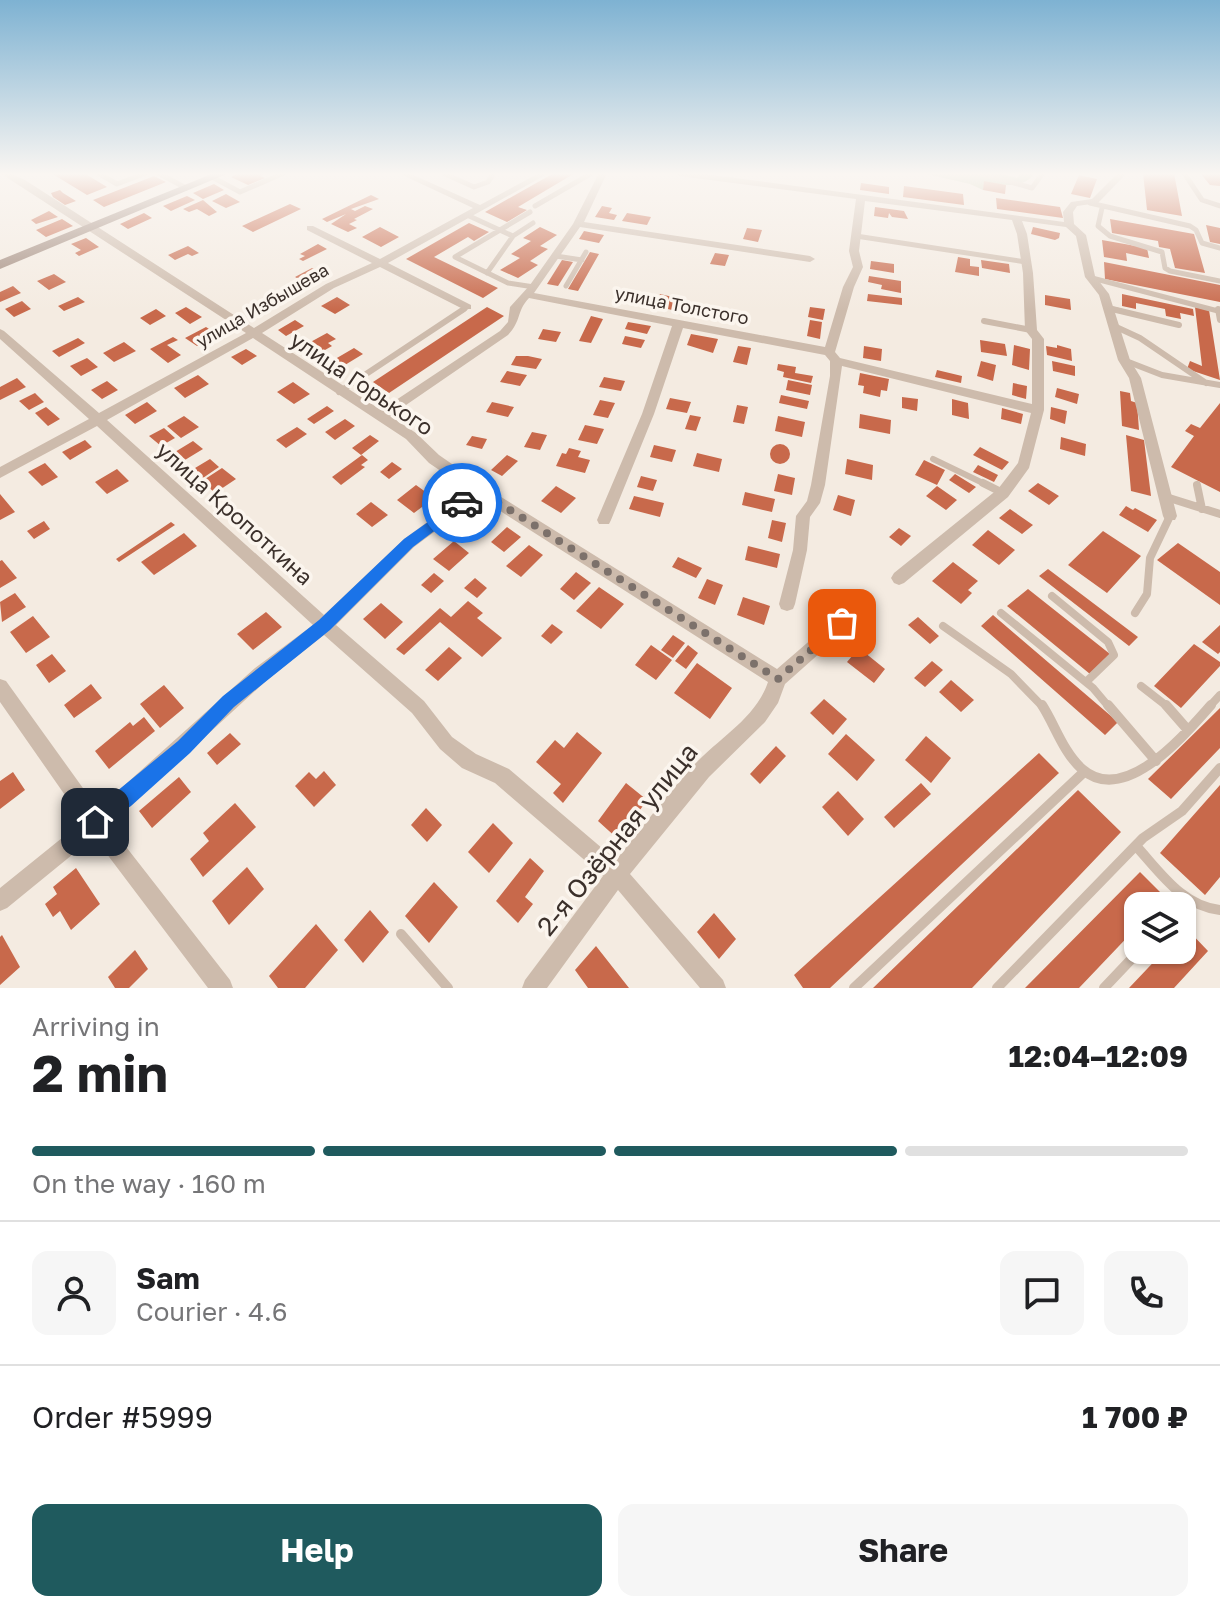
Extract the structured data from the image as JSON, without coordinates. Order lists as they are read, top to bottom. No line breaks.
{"streets":{"street":["улица Избышева","улица Толстого","улица Горького","улица Кропоткина","2-я Озёрная улица"]},"crossings":[["улица Избышева","улица Горького"],["улица Избышева","улица Кропоткина"],["улица Горького","2-я Озёрная улица"],["улица Кропоткина","2-я Озёрная улица"]],"page":{"heading":["2 min","Arriving in","12:04–12:09"],"panel":["Sam","Courier · 4.6","Order #5999","1 700 ₽"],"bar":"On the way · 160 m","buttons":["Help","Share"]}}
